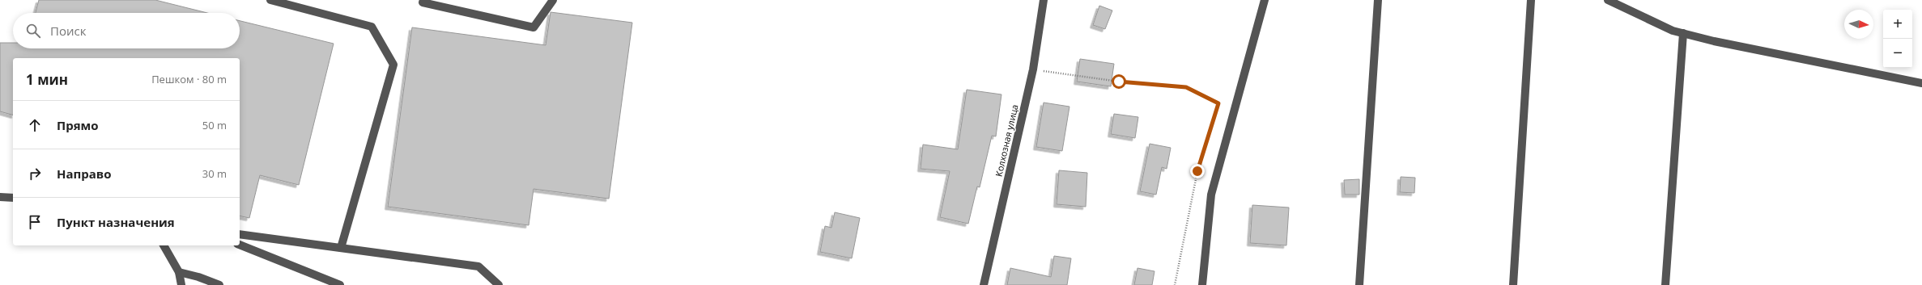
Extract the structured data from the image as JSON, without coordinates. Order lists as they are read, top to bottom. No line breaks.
{"streets":{"street":["Колхозная улица"]},"north":"right","page":{"map_buttons":["+","−"],"search":"Поиск","heading":["1 мин","Пешком · 80 m"],"list":[["Прямо","50 m"],["Направо","30 m"],"Пункт назначения"]}}
